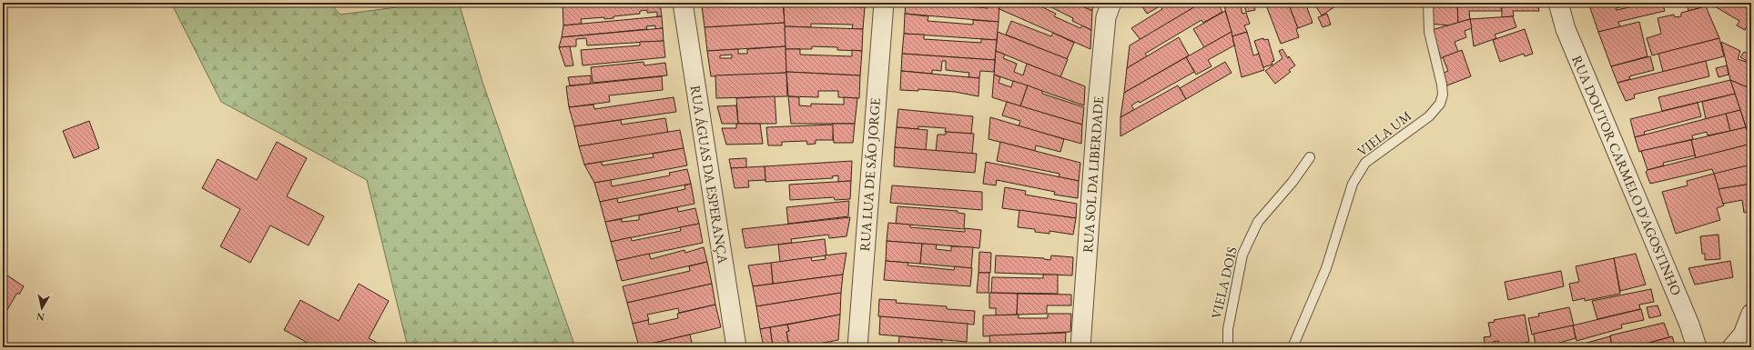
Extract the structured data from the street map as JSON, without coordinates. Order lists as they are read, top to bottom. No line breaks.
{"streets":{"street":["RUA ÁGUAS DA ESPERANÇA","RUA LUA DE SÃO JORGE","RUA SOL DA LIBERDADE","RUA DOUTOR CARMELO D'AGOSTINHO"],"lane":["VIELA UM","VIELA DOIS"]},"north":"bottom"}
